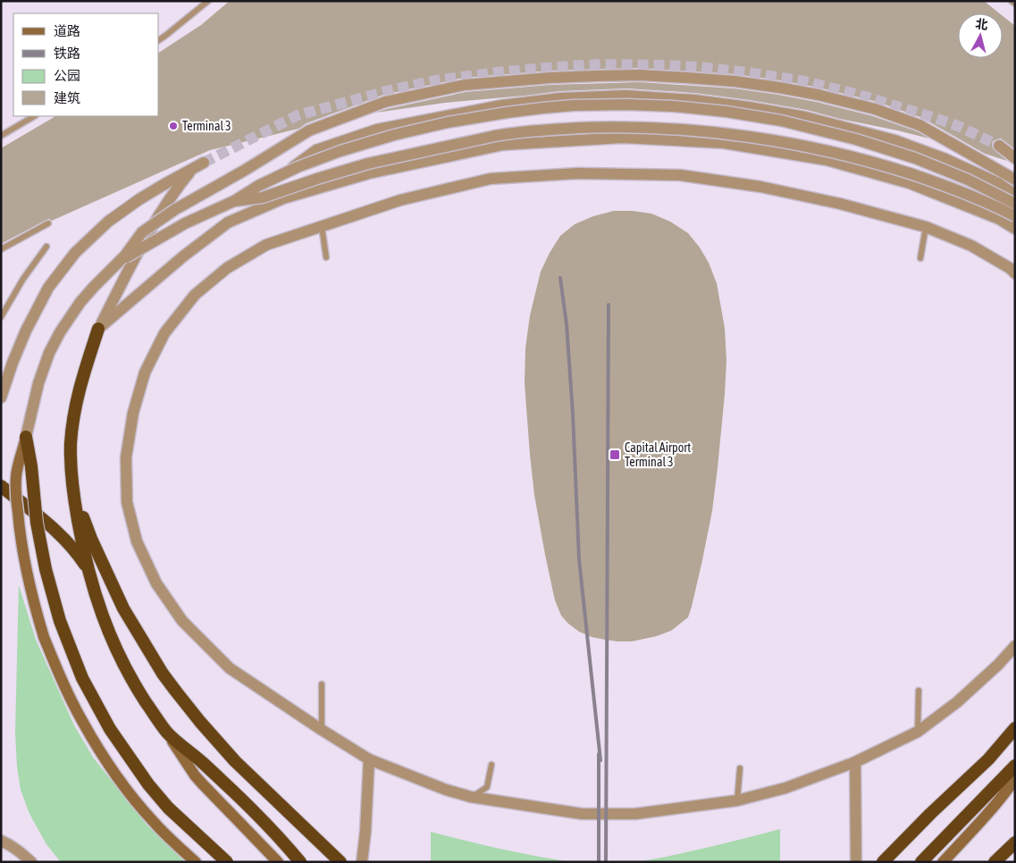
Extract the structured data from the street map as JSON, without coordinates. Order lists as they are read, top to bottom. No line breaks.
{"places":{"other":["Terminal 3"],"transit":["Capital Airport Terminal 3"]},"legend":["道路","铁路","公园","建筑"],"north":"top"}
